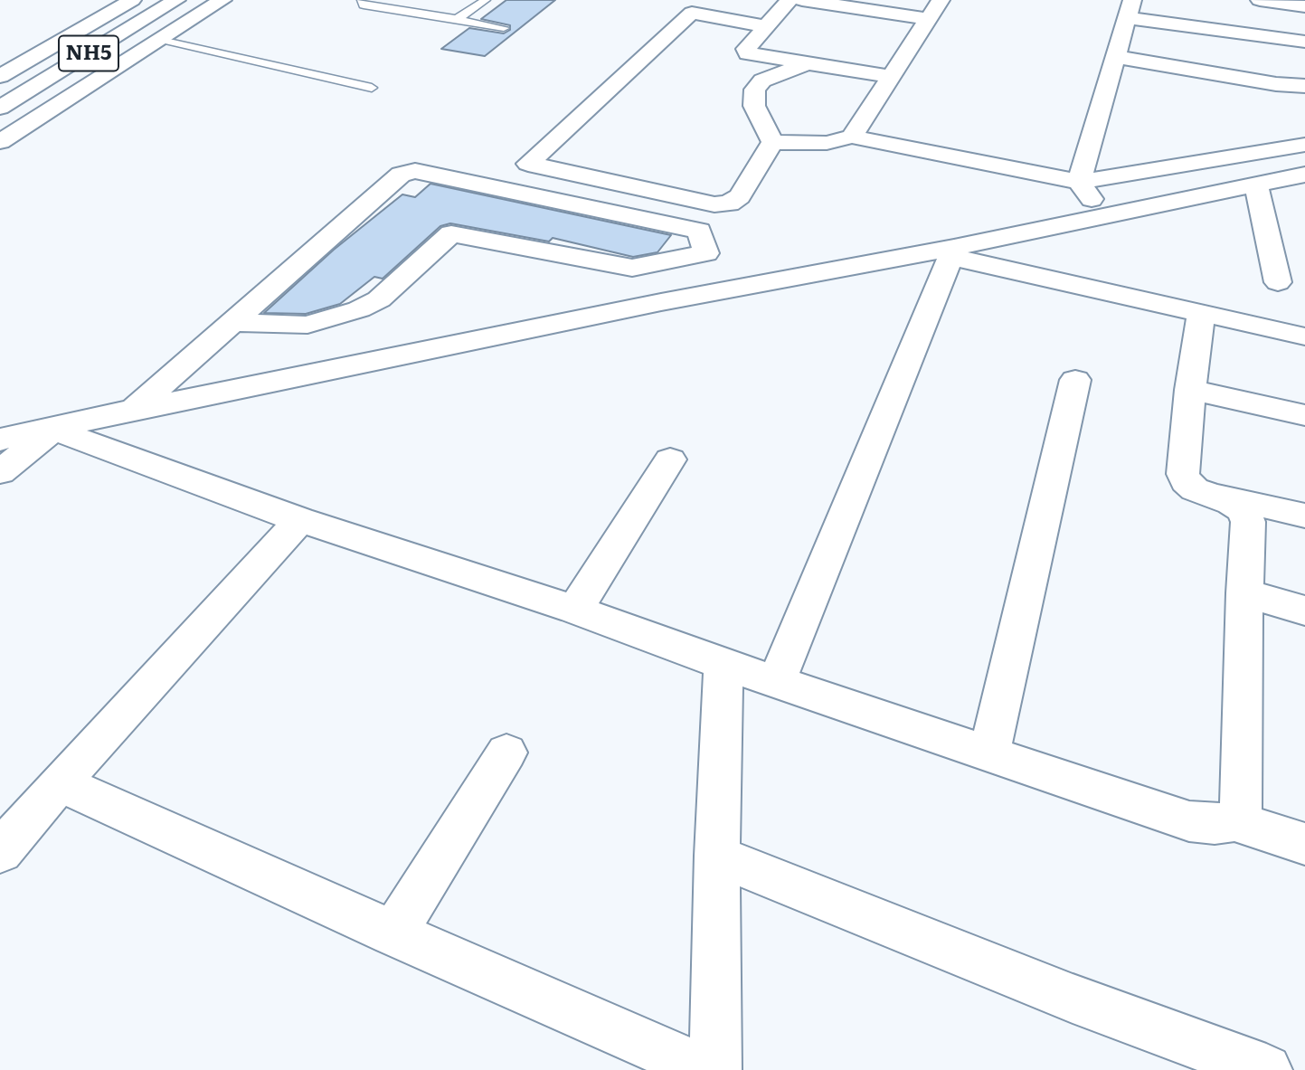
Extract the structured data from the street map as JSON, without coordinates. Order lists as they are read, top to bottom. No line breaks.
{"streets":{"main road":["NH5"]}}
